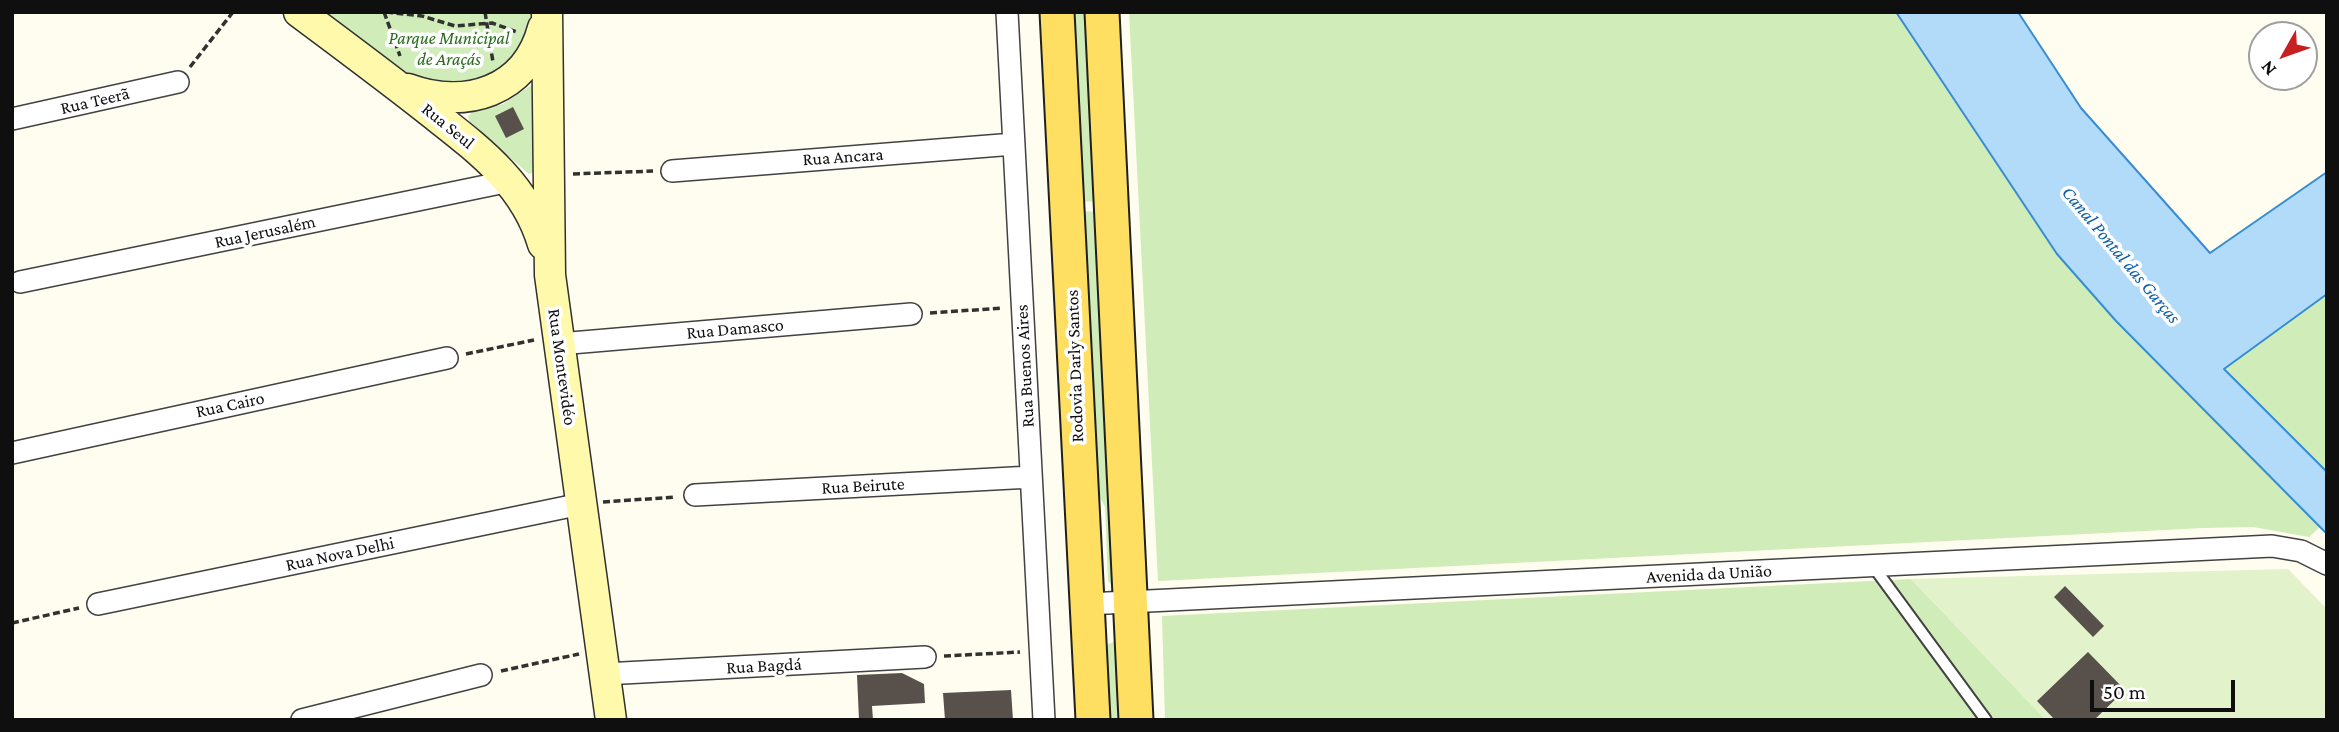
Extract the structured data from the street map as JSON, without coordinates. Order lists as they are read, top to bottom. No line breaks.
{"streets":{"main road":["Rodovia Darly Santos"],"street":["Rua Teerã","Rua Seul","Rua Ancara","Rua Jerusalém","Rua Damasco","Rua Buenos Aires","Rua Montevidéo","Rua Cairo","Rua Beirute","Rua Nova Delhi","Avenida da União","Rua Bagdá"]},"crossings":[["Rua Seul","Rua Jerusalém"],["Rua Seul","Rua Montevidéo"],["Rua Ancara","Rua Buenos Aires"],["Rua Damasco","Rua Montevidéo"],["Rua Buenos Aires","Rua Beirute"],["Rodovia Darly Santos","Avenida da União"],["Rua Montevidéo","Rua Nova Delhi"],["Rua Montevidéo","Rua Bagdá"]],"water":["Canal Pontal das Garças"],"parks":["Parque Municipal de Araçás"],"scale_bar":"50 m","north":"bottom left"}
